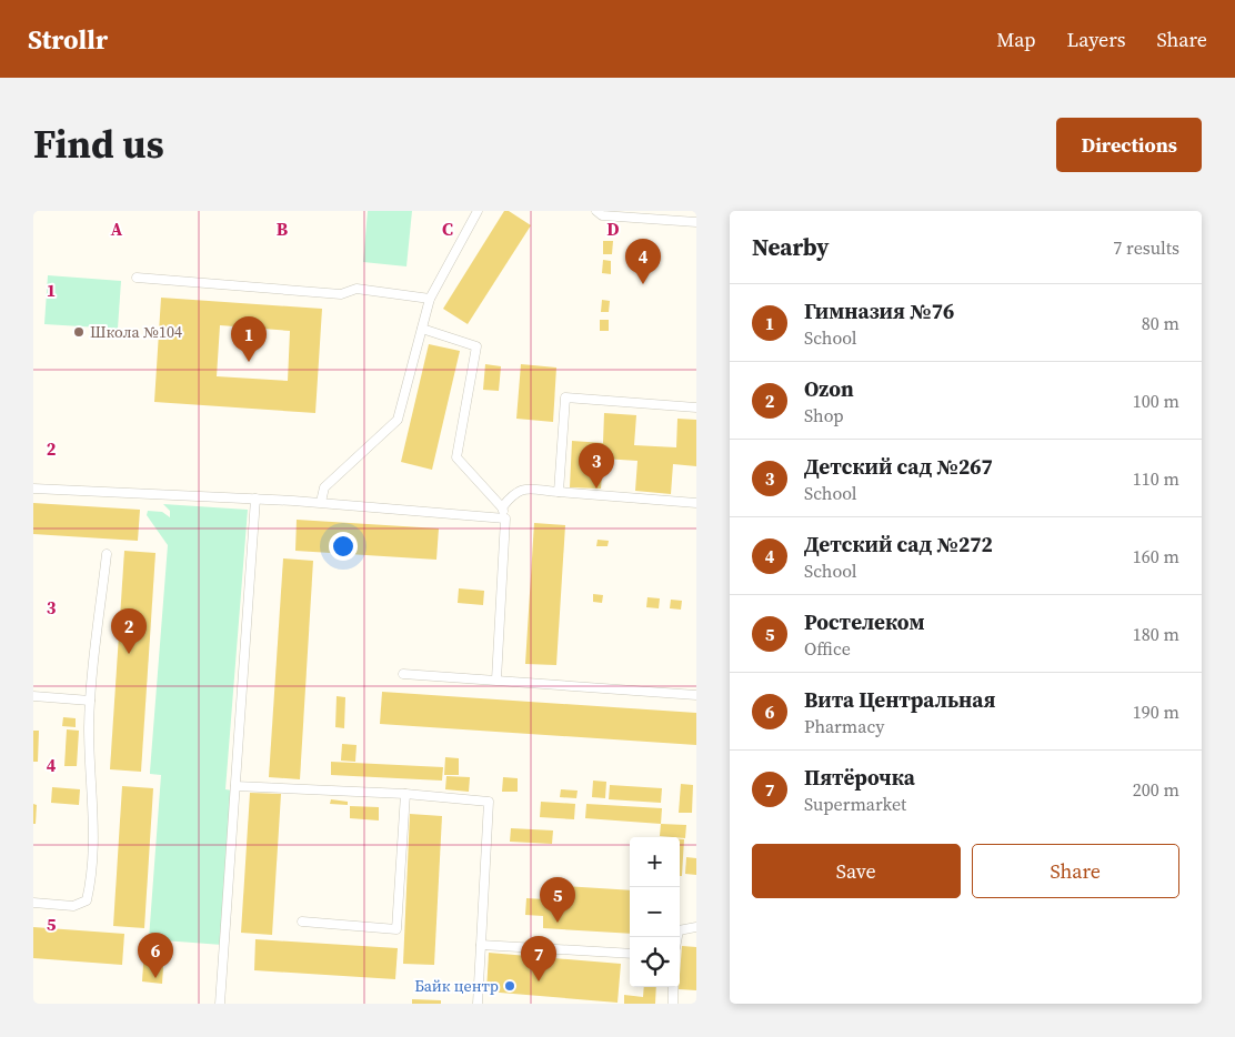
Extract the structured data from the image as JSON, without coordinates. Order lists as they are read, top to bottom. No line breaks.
{"places":["Школа №104","Байк центр"],"page":{"header":"Strollr","nav":["Map","Layers","Share"],"title":"Find us","buttons":["Directions",["Save","Share"]],"heading":["Nearby","7 results"],"pins":["4","1","3","2","5","6","7"],"list":[{"mark":"1","name":"Гимназия №76","note":"School","value":"80 m"},{"mark":"2","name":"Ozon","note":"Shop","value":"100 m"},{"mark":"3","name":"Детский сад №267","note":"School","value":"110 m"},{"mark":"4","name":"Детский сад №272","note":"School","value":"160 m"},{"mark":"5","name":"Ростелеком","note":"Office","value":"180 m"},{"mark":"6","name":"Вита Центральная","note":"Pharmacy","value":"190 m"},{"mark":"7","name":"Пятёрочка","note":"Supermarket","value":"200 m"}],"map_buttons":["+","−"]},"grid":{"columns":["A","B","C","D"],"rows":["1","2","3","4","5"]}}
